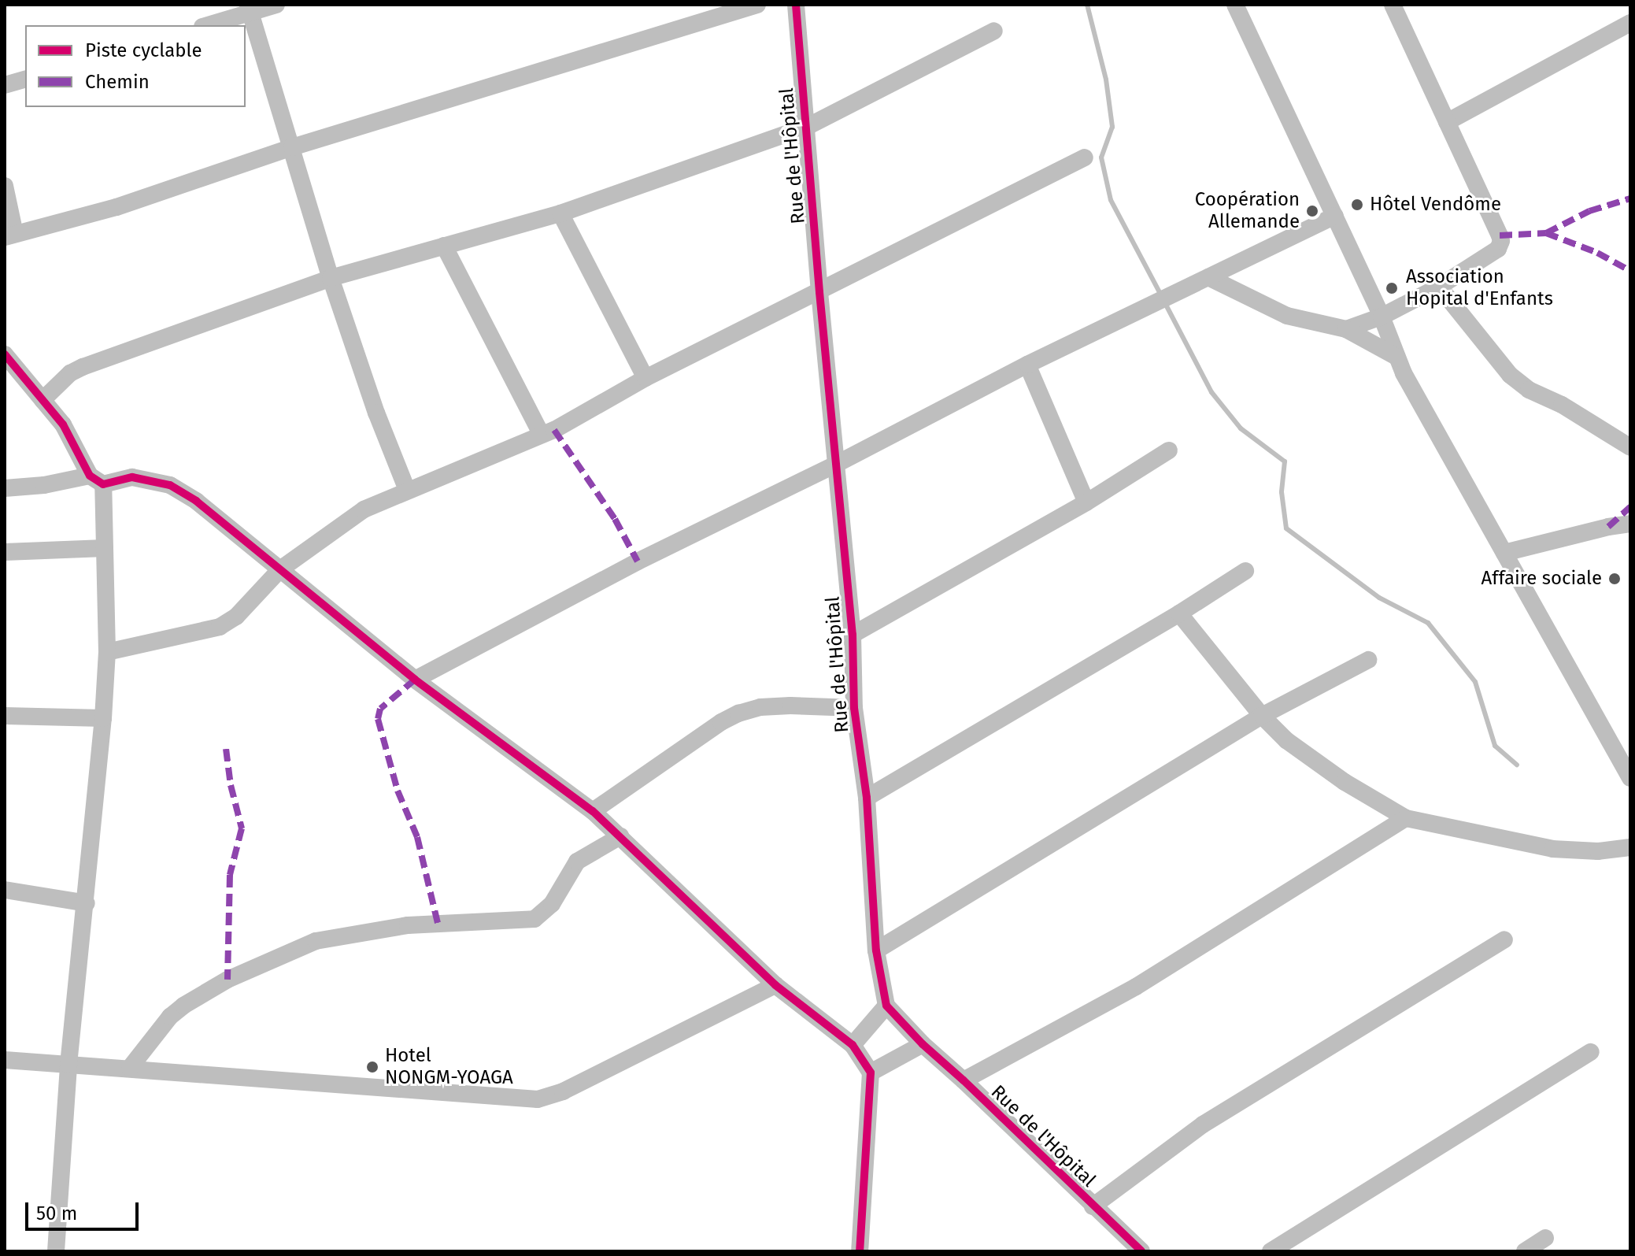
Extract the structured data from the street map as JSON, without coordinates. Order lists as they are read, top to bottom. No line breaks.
{"streets":{"street":["Rue de l'Hôpital"]},"places":["Hôtel Vendôme","Coopération Allemande","Association Hopital d'Enfants","Affaire sociale","Hotel NONGM-YOAGA"],"legend":["Piste cyclable","Chemin"],"scale_bar":"50 m"}
